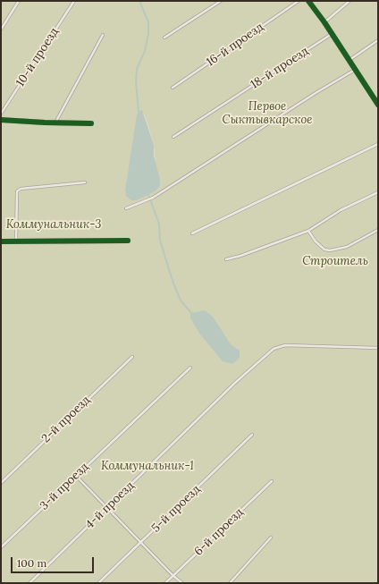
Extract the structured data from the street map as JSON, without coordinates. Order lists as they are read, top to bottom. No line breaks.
{"streets":{"lane":["16-й проезд","10-й проезд","18-й проезд","2-й проезд","3-й проезд","4-й проезд","5-й проезд","6-й проезд"]},"parks":["Первое Сыктывкарское","Коммунальник-3","Строитель","Коммунальник-1"],"scale_bar":"100 m"}
